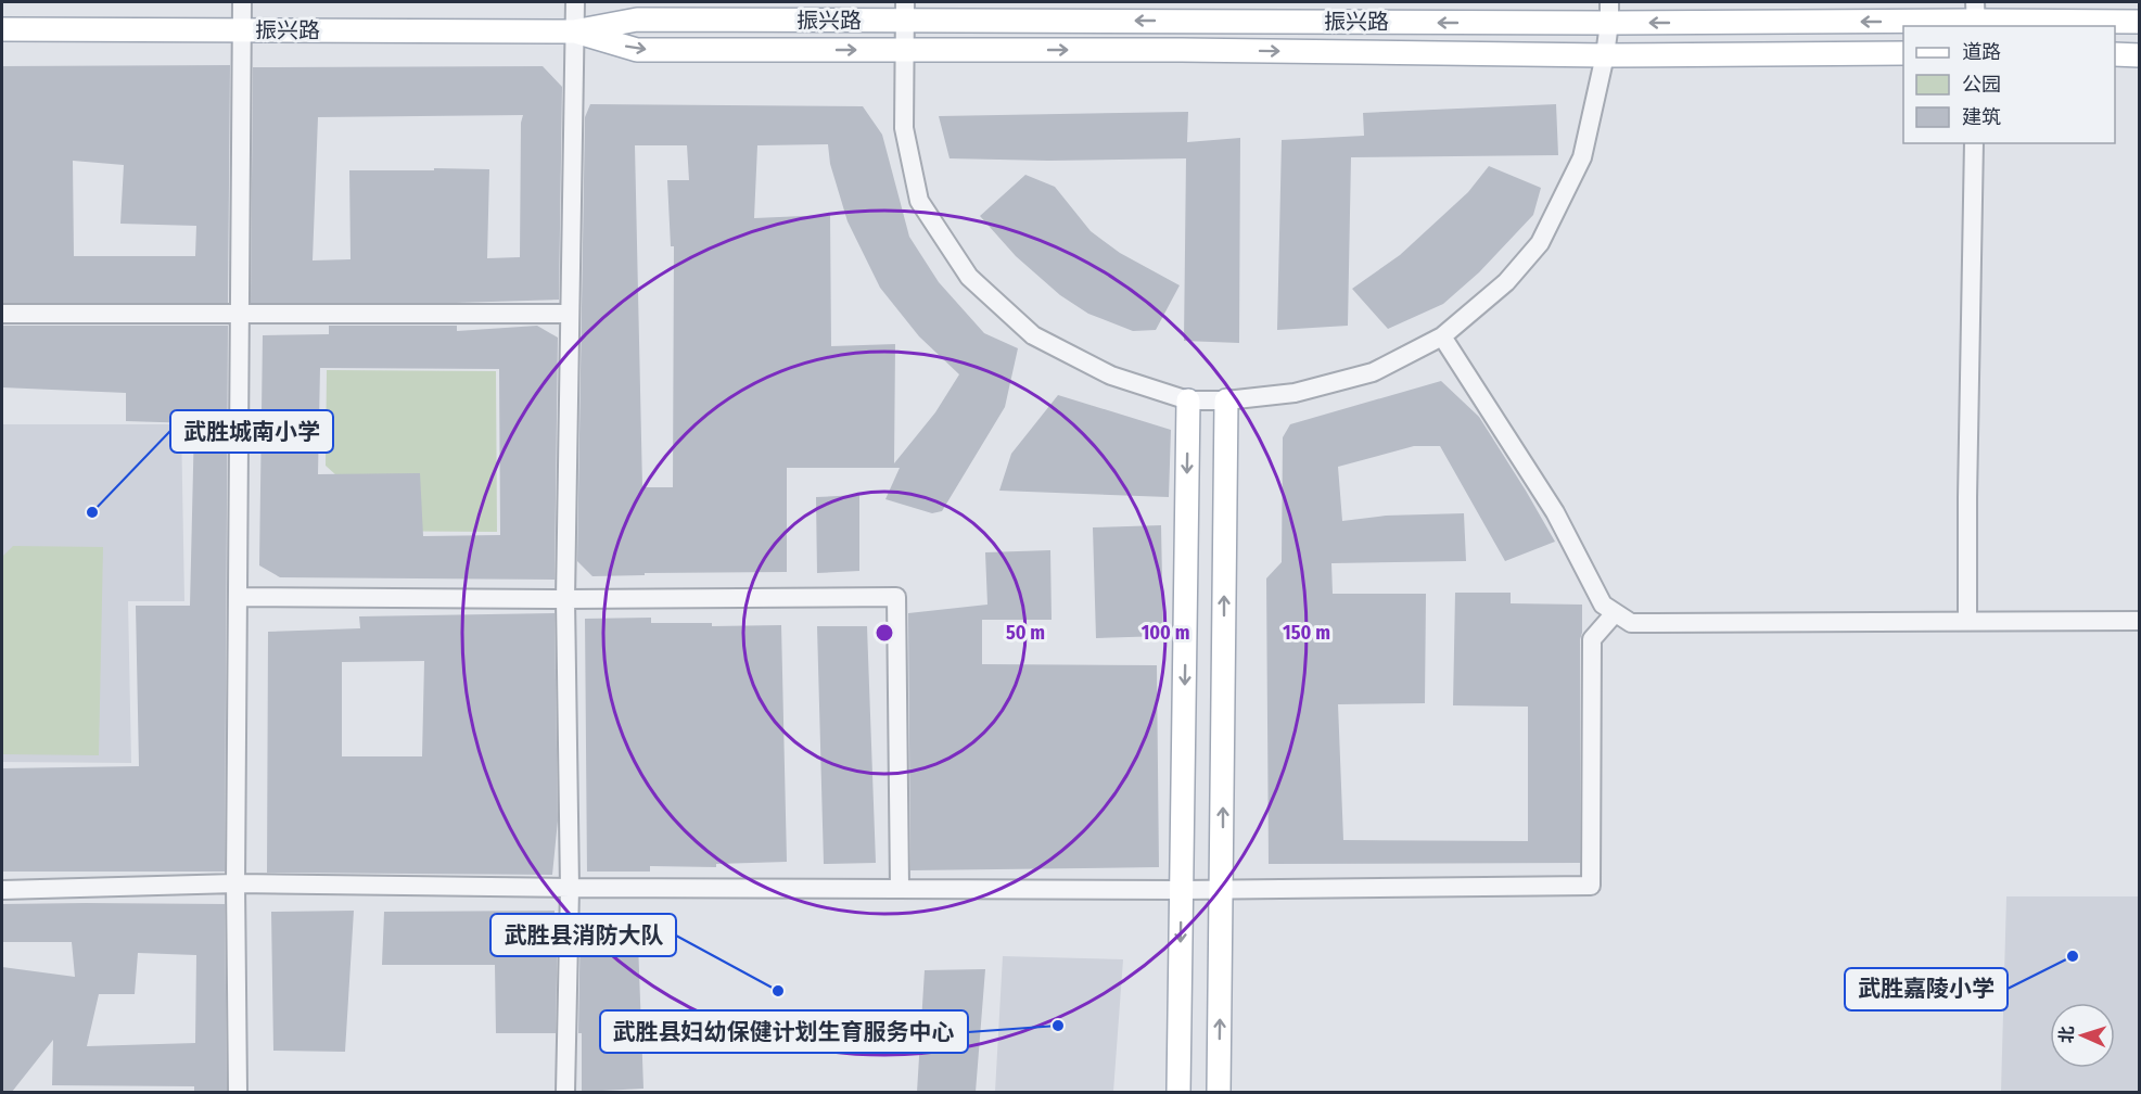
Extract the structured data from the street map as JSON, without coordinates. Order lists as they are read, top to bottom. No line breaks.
{"streets":{"main road":["振兴路"]},"places":["武胜城南小学","武胜嘉陵小学","武胜县消防大队","武胜县妇幼保健计划生育服务中心"],"legend":["道路","公园","建筑"],"north":"left","rings":["50 m","100 m","150 m"]}
